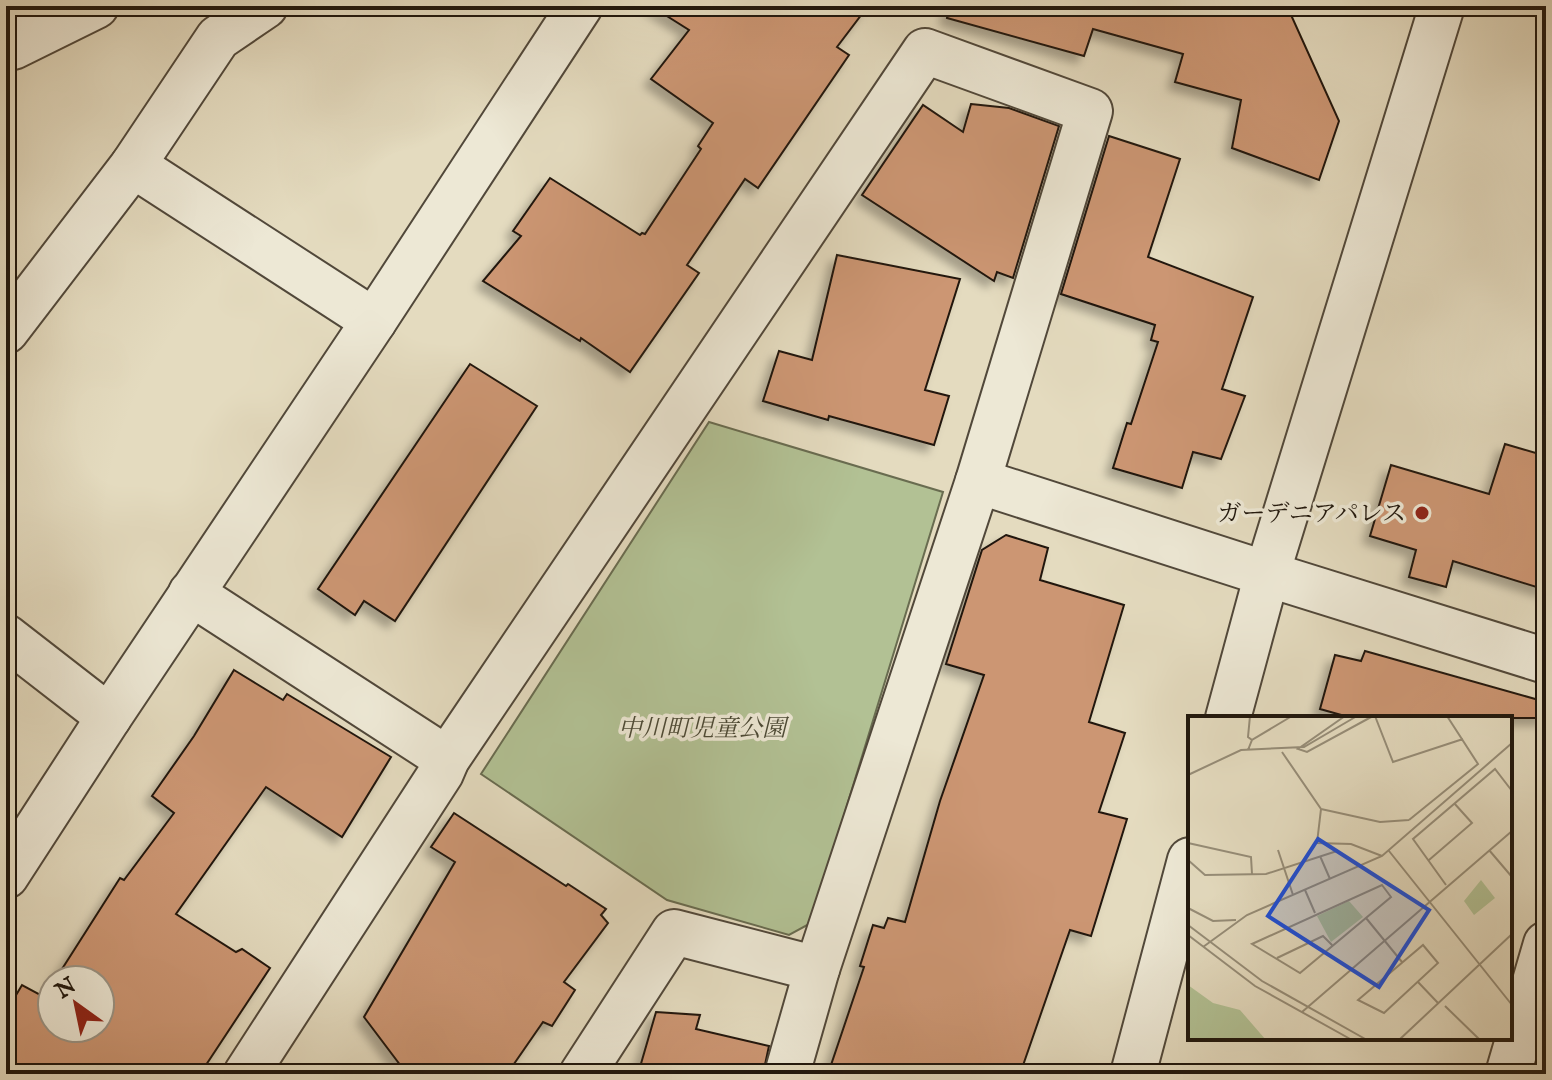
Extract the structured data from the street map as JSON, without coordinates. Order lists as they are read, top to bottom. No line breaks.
{"parks":["中川町児童公園"],"places":["ガーデニアパレス"],"north":"top left"}
